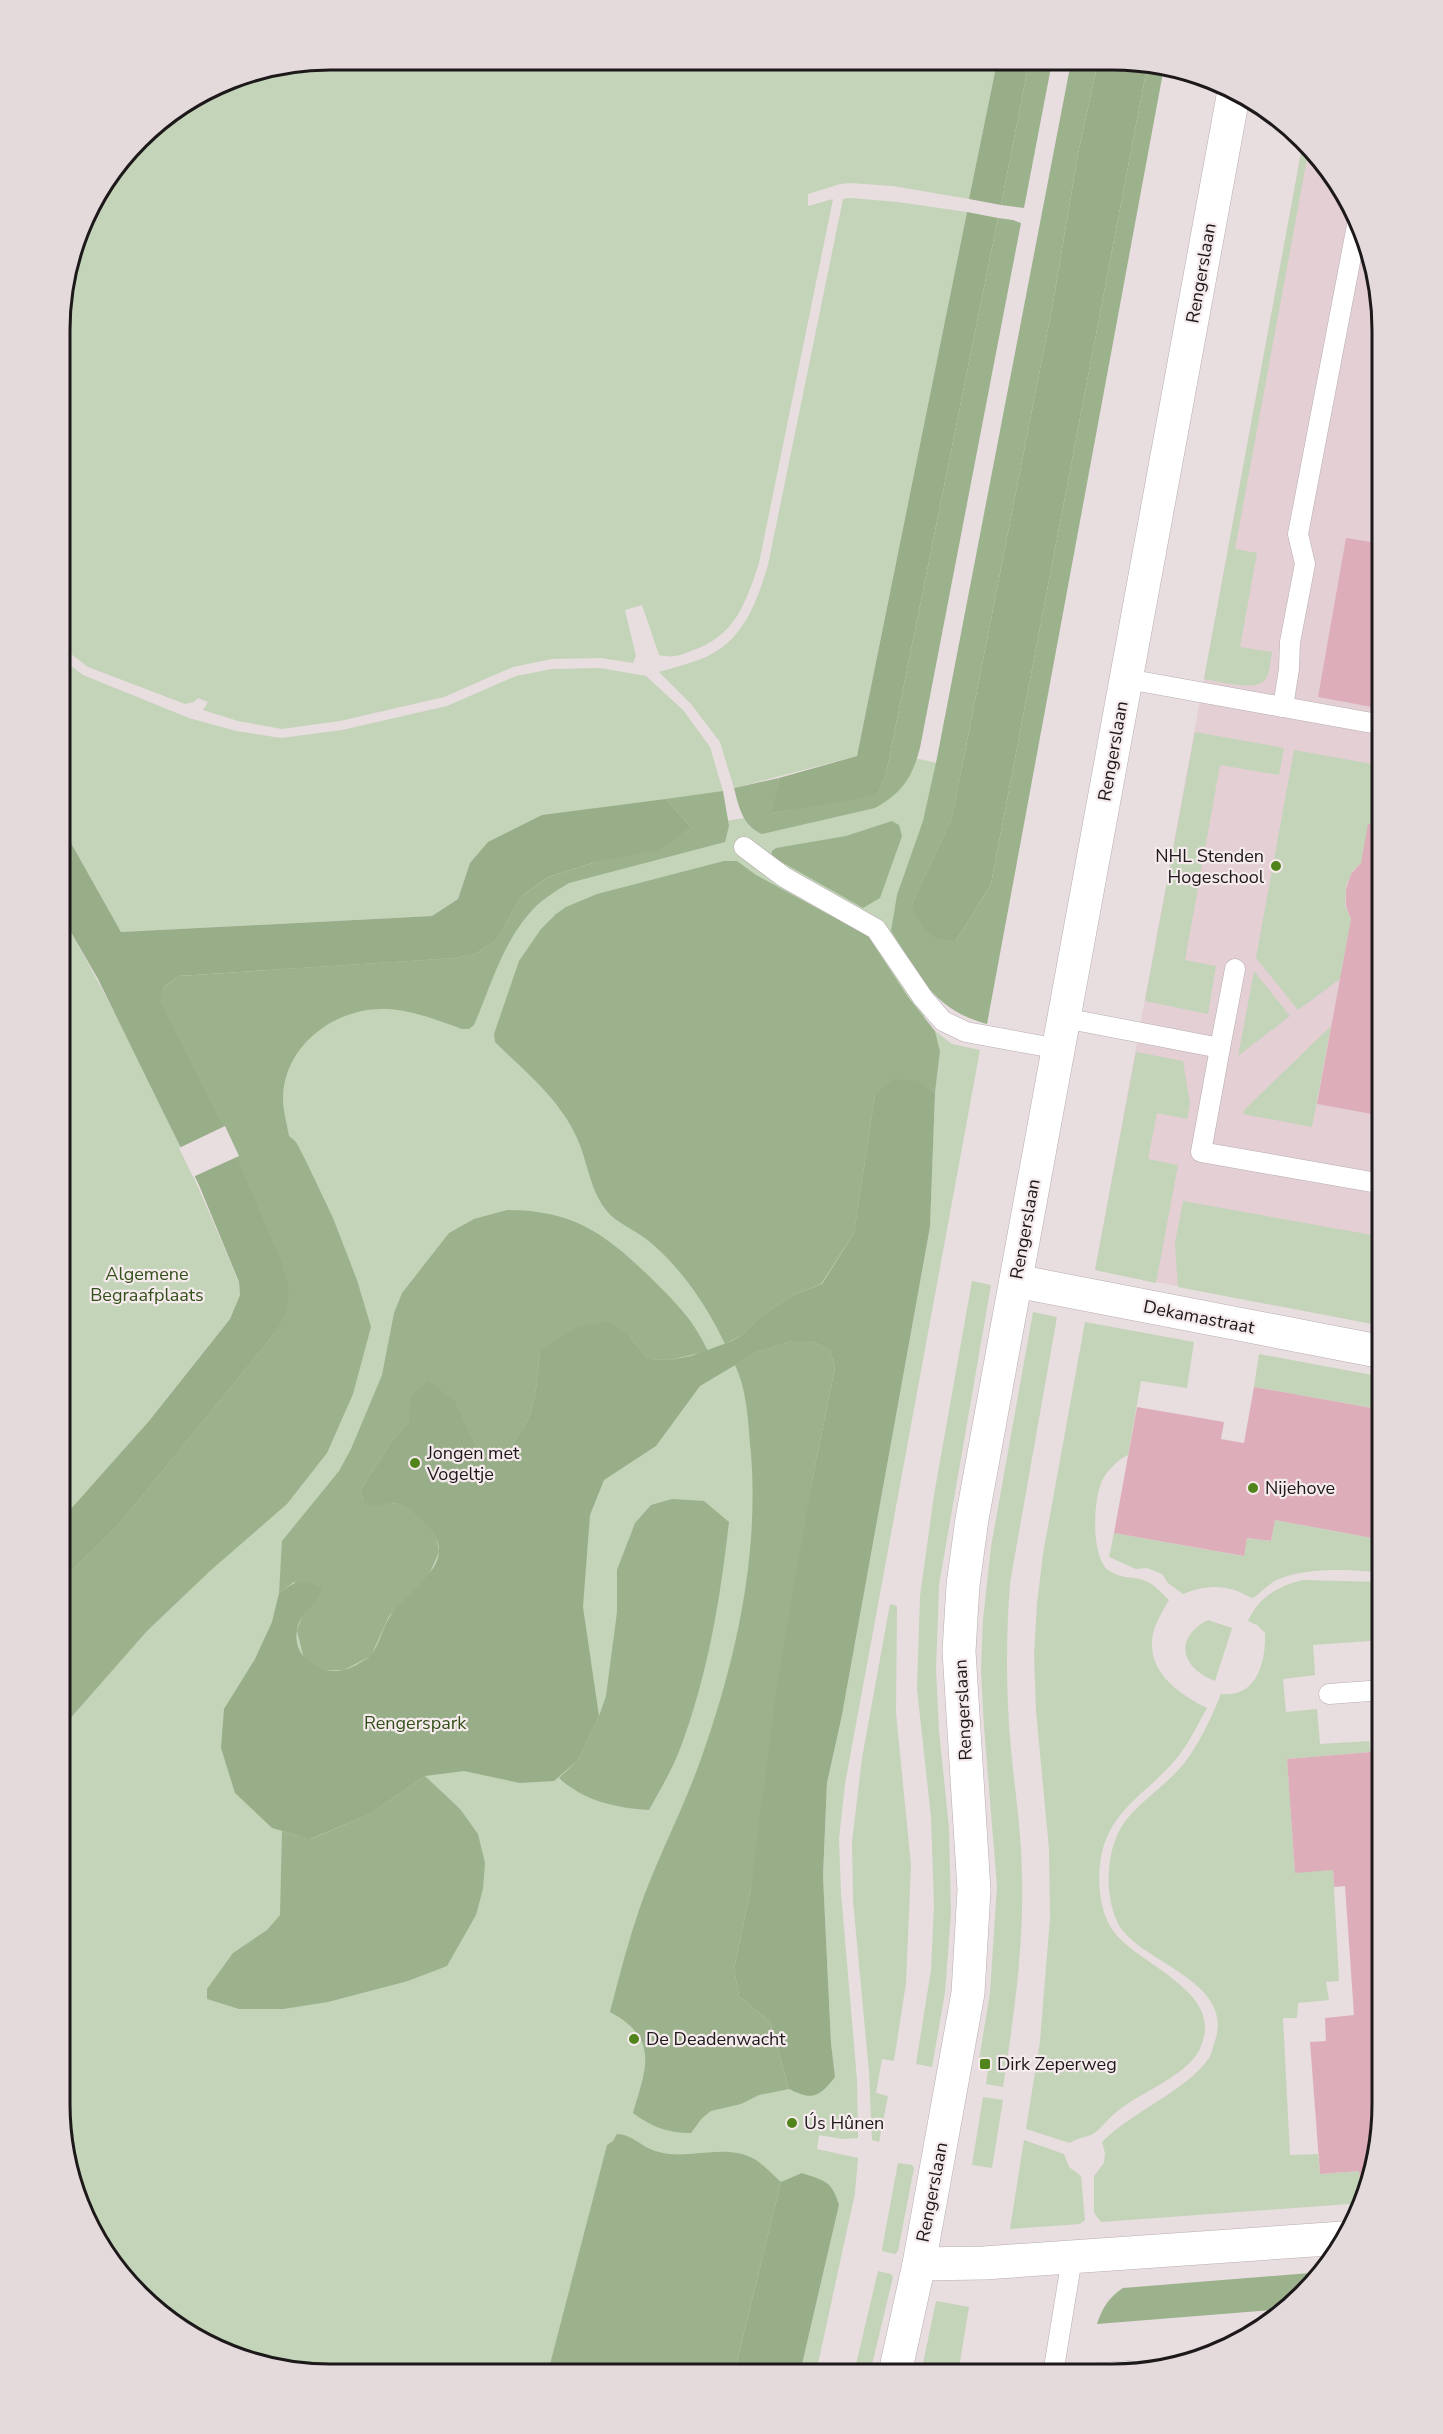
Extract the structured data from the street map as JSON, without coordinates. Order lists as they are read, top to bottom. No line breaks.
{"streets":{"street":["Rengerslaan","Dekamastraat"]},"crossings":[["Rengerslaan","Dekamastraat"]],"parks":["Algemene Begraafplaats","Rengerspark"],"places":{"other":["NHL Stenden Hogeschool","Jongen met Vogeltje","Nijehove","De Deadenwacht","Ús Hûnen"],"transit":["Dirk Zeperweg"]}}
